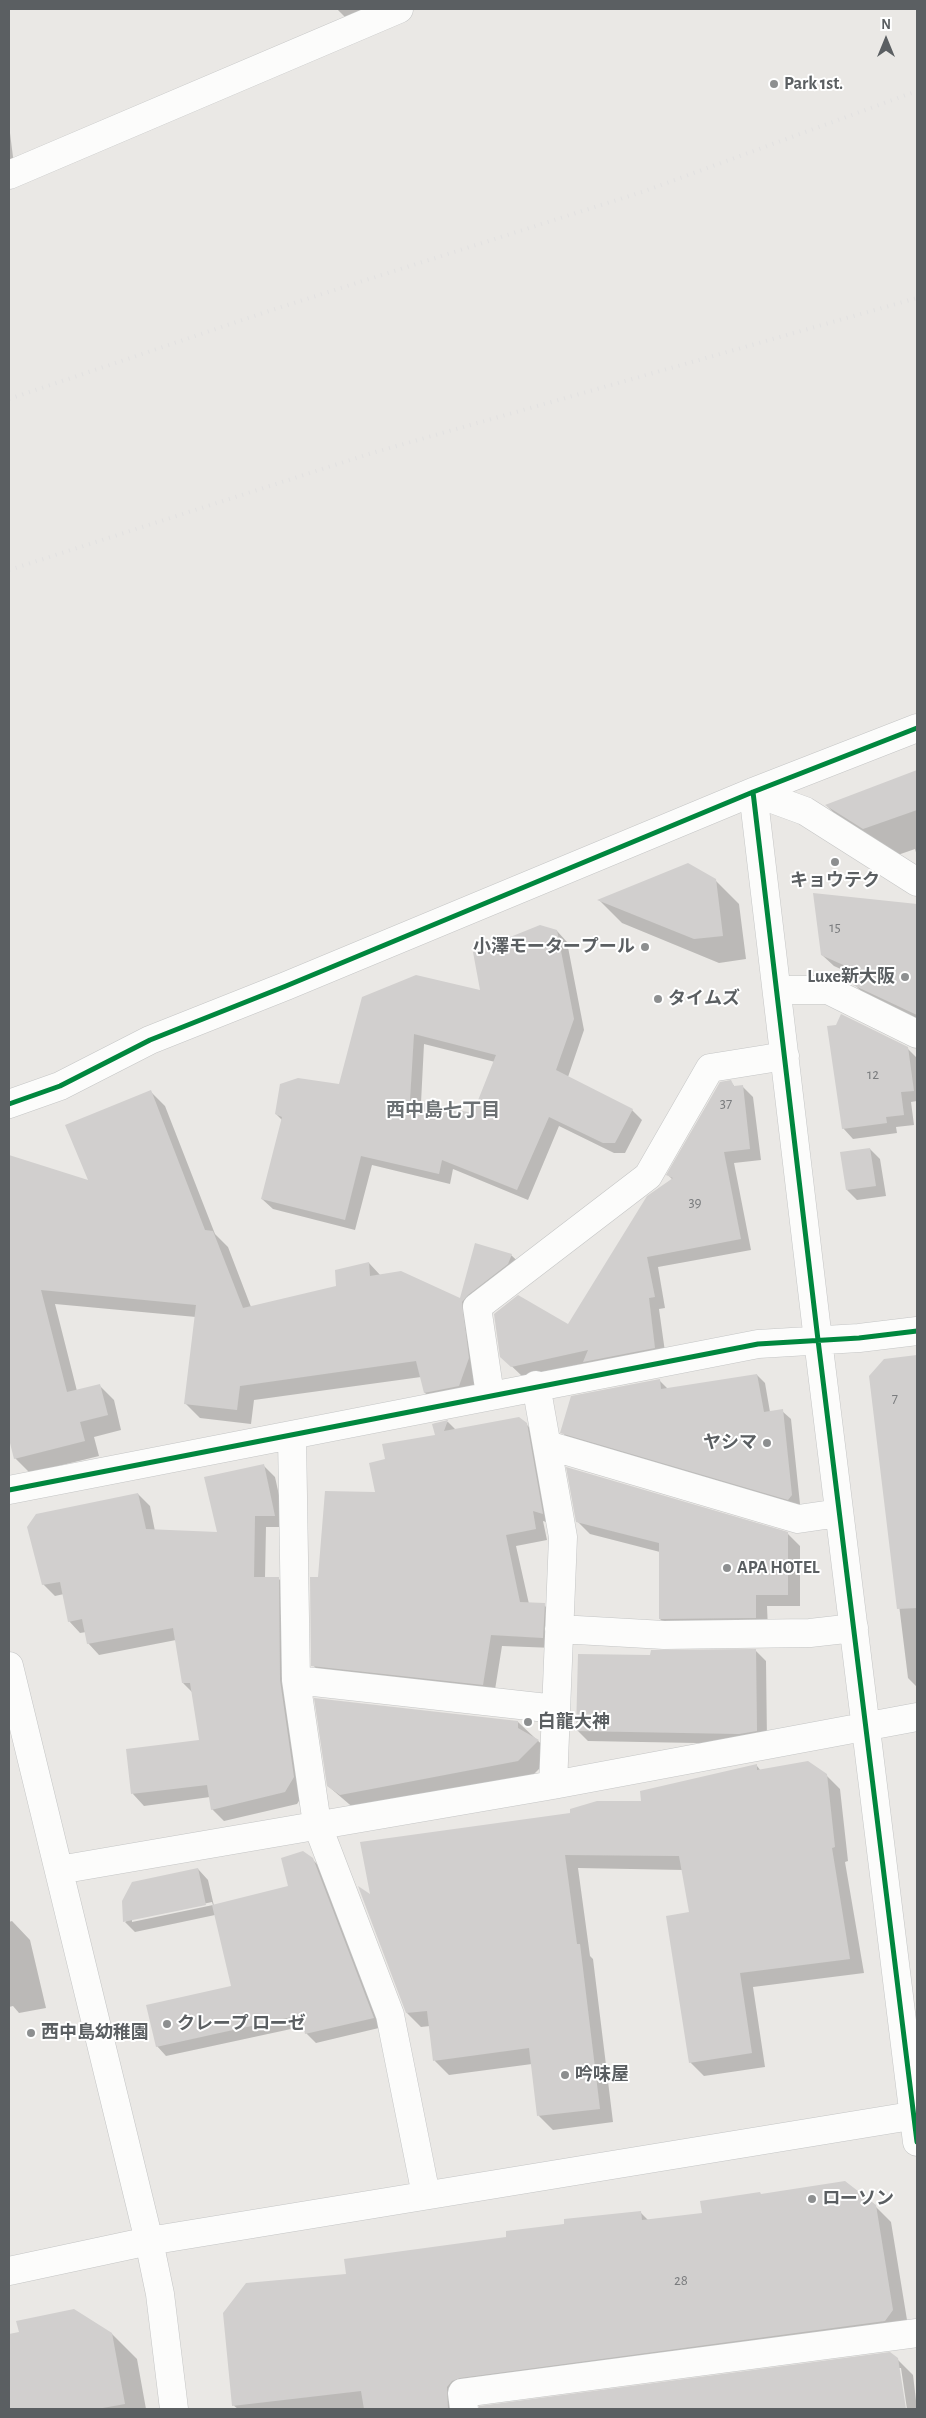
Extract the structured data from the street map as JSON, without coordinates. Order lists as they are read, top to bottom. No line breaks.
{"districts":["西中島七丁目"],"places":["Park 1st.","キョウテク","小澤モータープール","Luxe新大阪","タイムズ","ヤシマ","APA HOTEL","白龍大神","クレープ ローゼ","西中島幼稚園","吟味屋","ローソン"],"house_numbers":["15","12","37","39","7","28"],"north":"top"}
